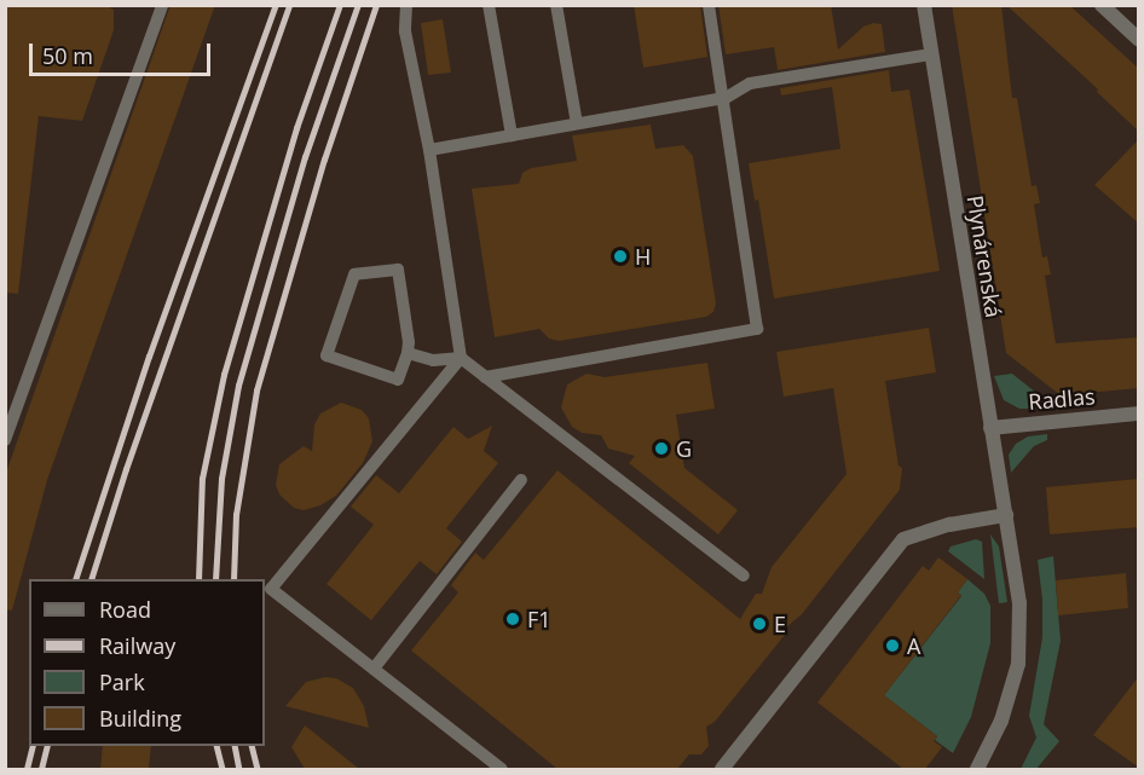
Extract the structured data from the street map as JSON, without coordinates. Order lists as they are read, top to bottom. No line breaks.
{"streets":{"street":["Plynárenská","Radlas"]},"crossings":[["Plynárenská","Radlas"]],"places":["H","G","F1","E","A"],"legend":["Road","Railway","Park","Building"],"scale_bar":"50 m"}
